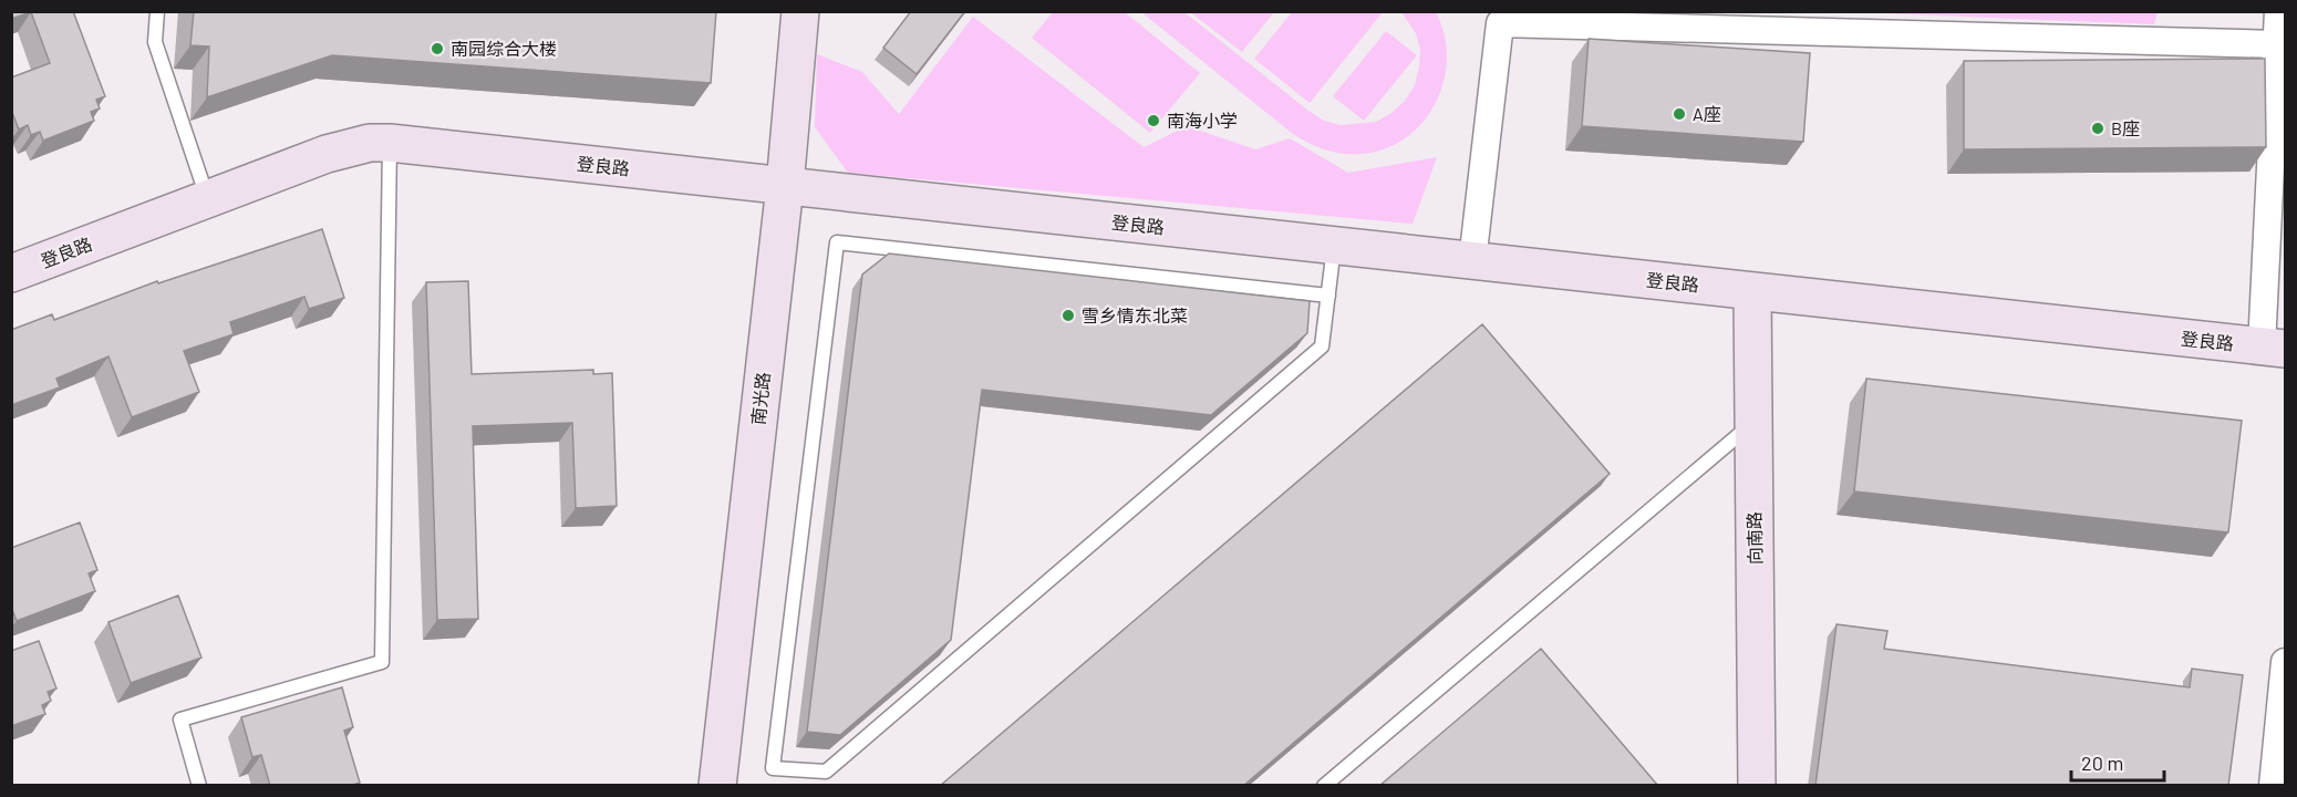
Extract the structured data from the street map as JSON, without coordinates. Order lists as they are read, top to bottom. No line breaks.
{"streets":{"main road":["登良路","南光路","向南路"]},"crossings":[["登良路","南光路"],["登良路","向南路"]],"places":["南园综合大楼","A座","南海小学","B座","雪乡情东北菜"],"scale_bar":"20 m"}
